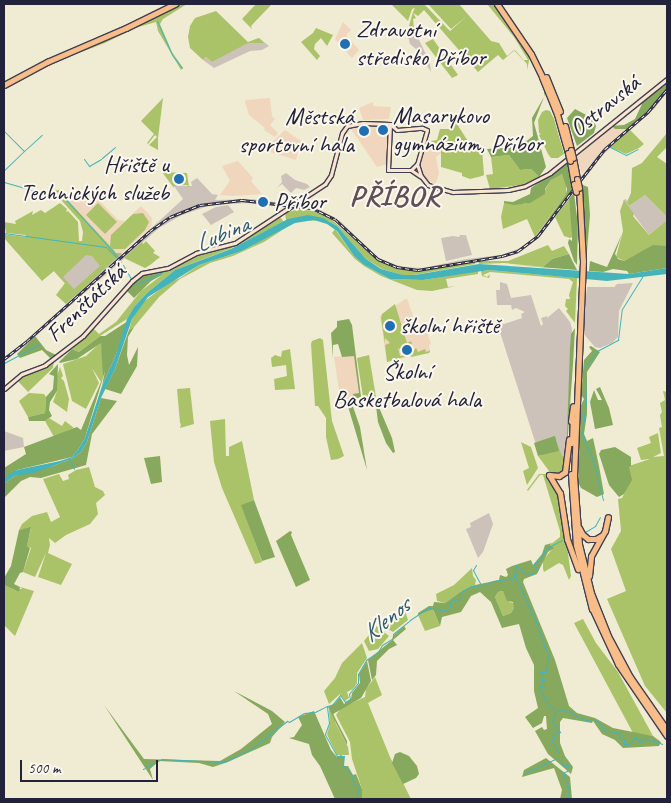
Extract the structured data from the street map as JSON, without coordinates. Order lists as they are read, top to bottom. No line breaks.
{"streets":{"main road":["Ostravská","Frenštátská"]},"districts":["PŘÍBOR"],"water":["Lubina","Klenos"],"places":["Zdravotní středisko Příbor","Masarykovo gymnázium, Příbor","Městská sportovní hala","Hřiště u Technických služeb","Příbor","školní hřiště","Školní Basketbalová hala"],"scale_bar":"500 m"}
